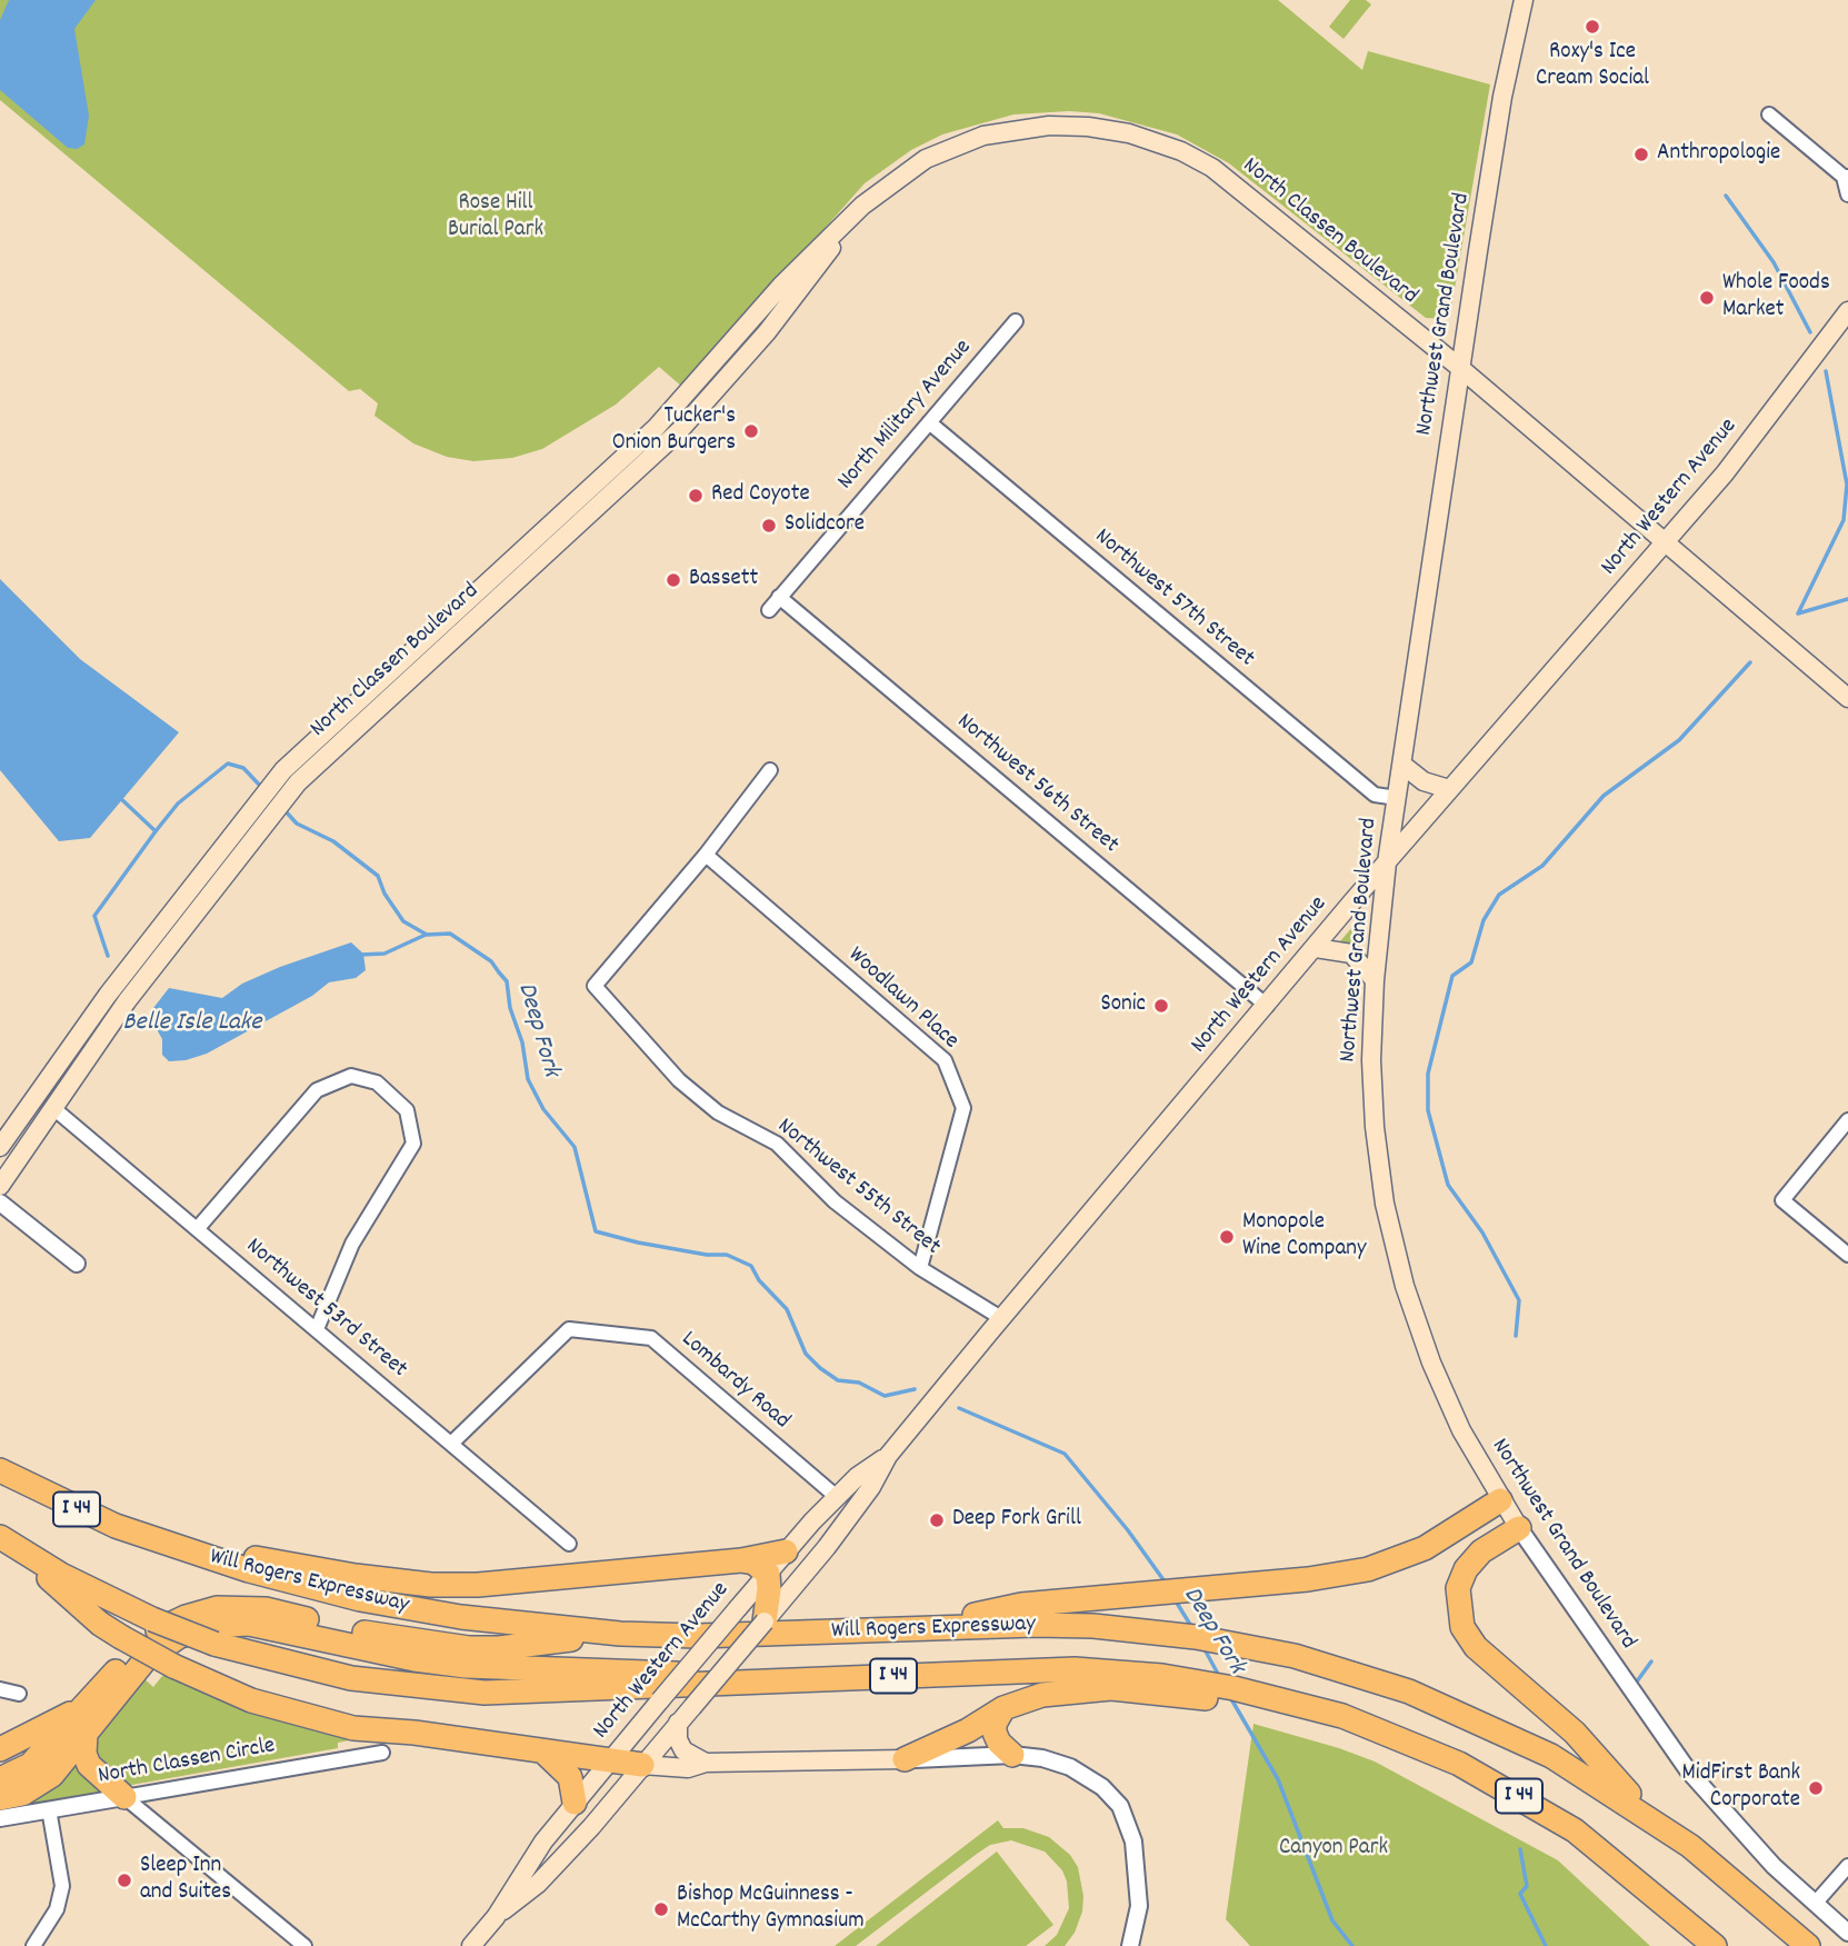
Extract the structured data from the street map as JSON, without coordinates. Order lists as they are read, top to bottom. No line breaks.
{"streets":{"highway":["I 44","Will Rogers Expressway"],"main road":["North Classen Boulevard","Northwest Grand Boulevard","North Western Avenue"],"street":["North Military Avenue","Northwest 57th Street","Northwest 56th Street","Woodlawn Place","Northwest 55th Street","Northwest 53rd Street","Lombardy Road","North Classen Circle"]},"crossings":[["North Classen Boulevard","Northwest Grand Boulevard"],["North Classen Boulevard","North Western Avenue"],["North Classen Boulevard","Northwest 53rd Street"],["Northwest Grand Boulevard","North Western Avenue"],["Northwest Grand Boulevard","Northwest 57th Street"],["North Military Avenue","Northwest 57th Street"],["North Military Avenue","Northwest 56th Street"],["North Western Avenue","Northwest 56th Street"],["North Western Avenue","Northwest 55th Street"],["North Western Avenue","Lombardy Road"],["Woodlawn Place","Northwest 55th Street"],["Northwest 53rd Street","Lombardy Road"]],"water":["Belle Isle Lake","Deep Fork"],"parks":["Rose Hill Burial Park","Canyon Park"],"places":["Roxy's Ice Cream Social","Anthropologie","Whole Foods Market","Tucker's Onion Burgers","Red Coyote","Solidcore","Bassett","Sonic","Monopole Wine Company","Deep Fork Grill","MidFirst Bank Corporate","Sleep Inn and Suites","Bishop McGuinness - McCarthy Gymnasium"]}
